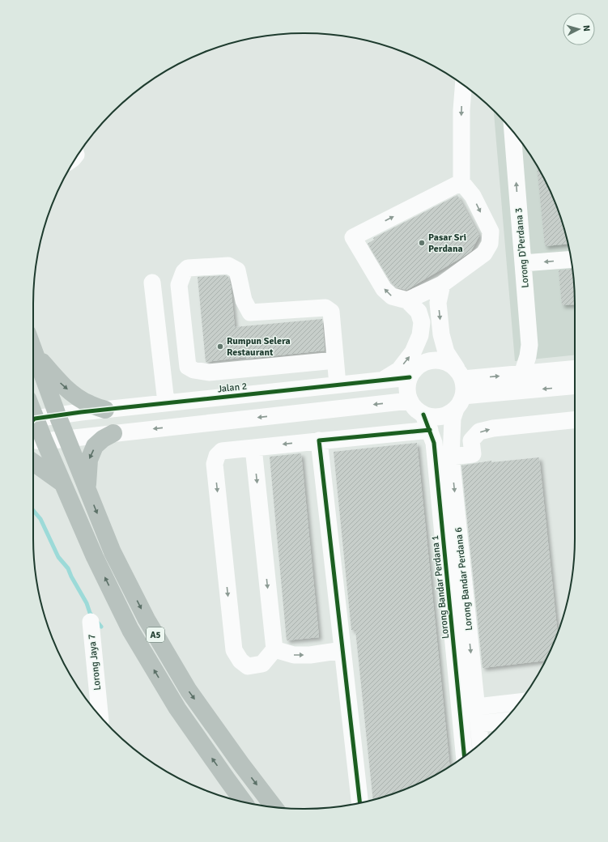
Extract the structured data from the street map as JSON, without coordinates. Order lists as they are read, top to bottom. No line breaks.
{"streets":{"highway":["A5"],"street":["Lorong D'Perdana 3","Jalan 2","Lorong Bandar Perdana 6","Lorong Bandar Perdana 1","Lorong Jaya 7"]},"crossings":[["Jalan 2","Lorong Bandar Perdana 6"],["Jalan 2","Lorong Bandar Perdana 1"],["Jalan 2","A5"],["Lorong Bandar Perdana 6","Lorong Bandar Perdana 1"]],"places":["Pasar Sri Perdana","Rumpun Selera Restaurant"],"north":"right"}
